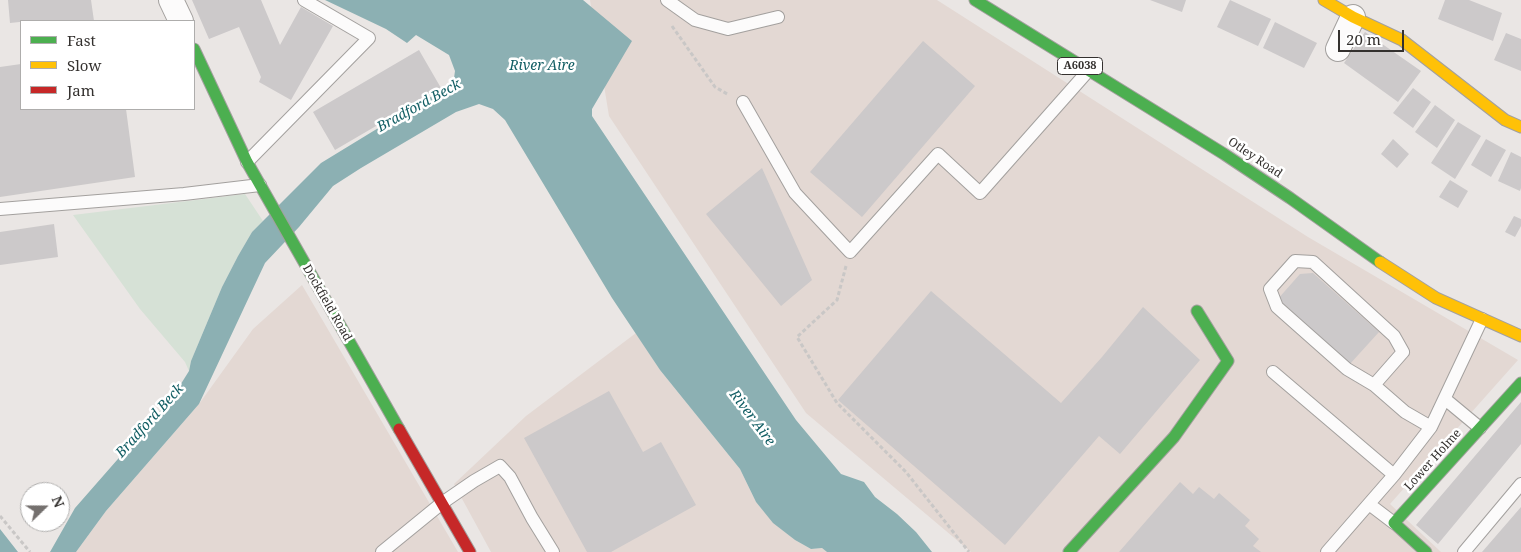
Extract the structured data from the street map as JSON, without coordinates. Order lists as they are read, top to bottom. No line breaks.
{"streets":{"street":["A6038","Otley Road","Dockfield Road","Lower Holme"]},"water":["River Aire","Bradford Beck"],"legend":["Fast","Slow","Jam"],"scale_bar":"20 m","north":"right"}
